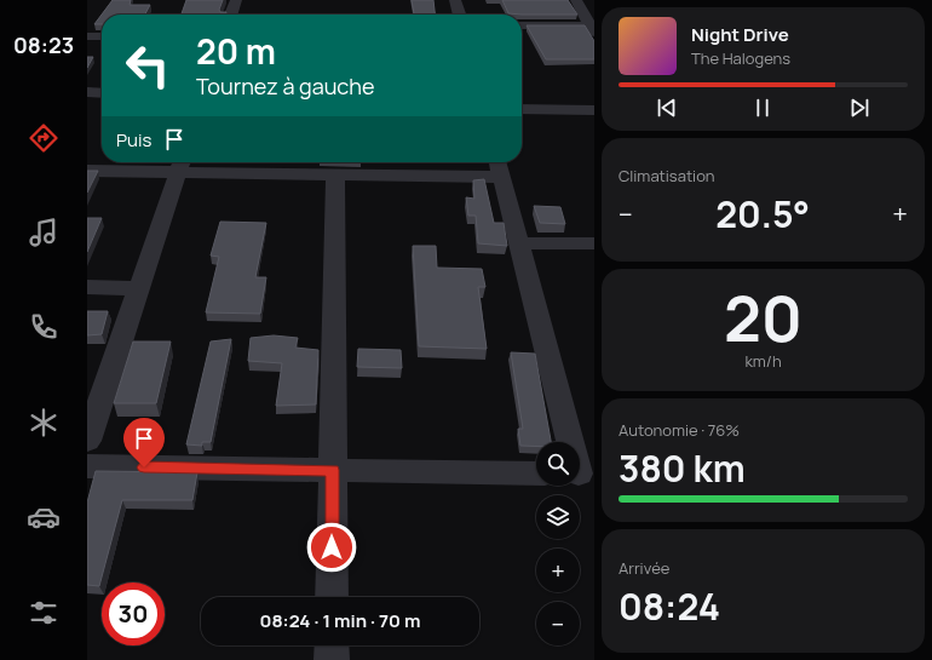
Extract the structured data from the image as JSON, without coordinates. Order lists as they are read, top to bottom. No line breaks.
{"page":{"tabs":"08:23","turn":["20 m","Tournez à gauche"],"song":["Night Drive","The Halogens"],"then":"Puis","tile":["Climatisation",["20","km/h"],["Autonomie · 76%","380 km"],["Arrivée","08:24"]],"heat":["−","20.5°","+"],"map_buttons":["+","−"],"limit":"30","trip":"08:24 · 1 min · 70 m"}}
